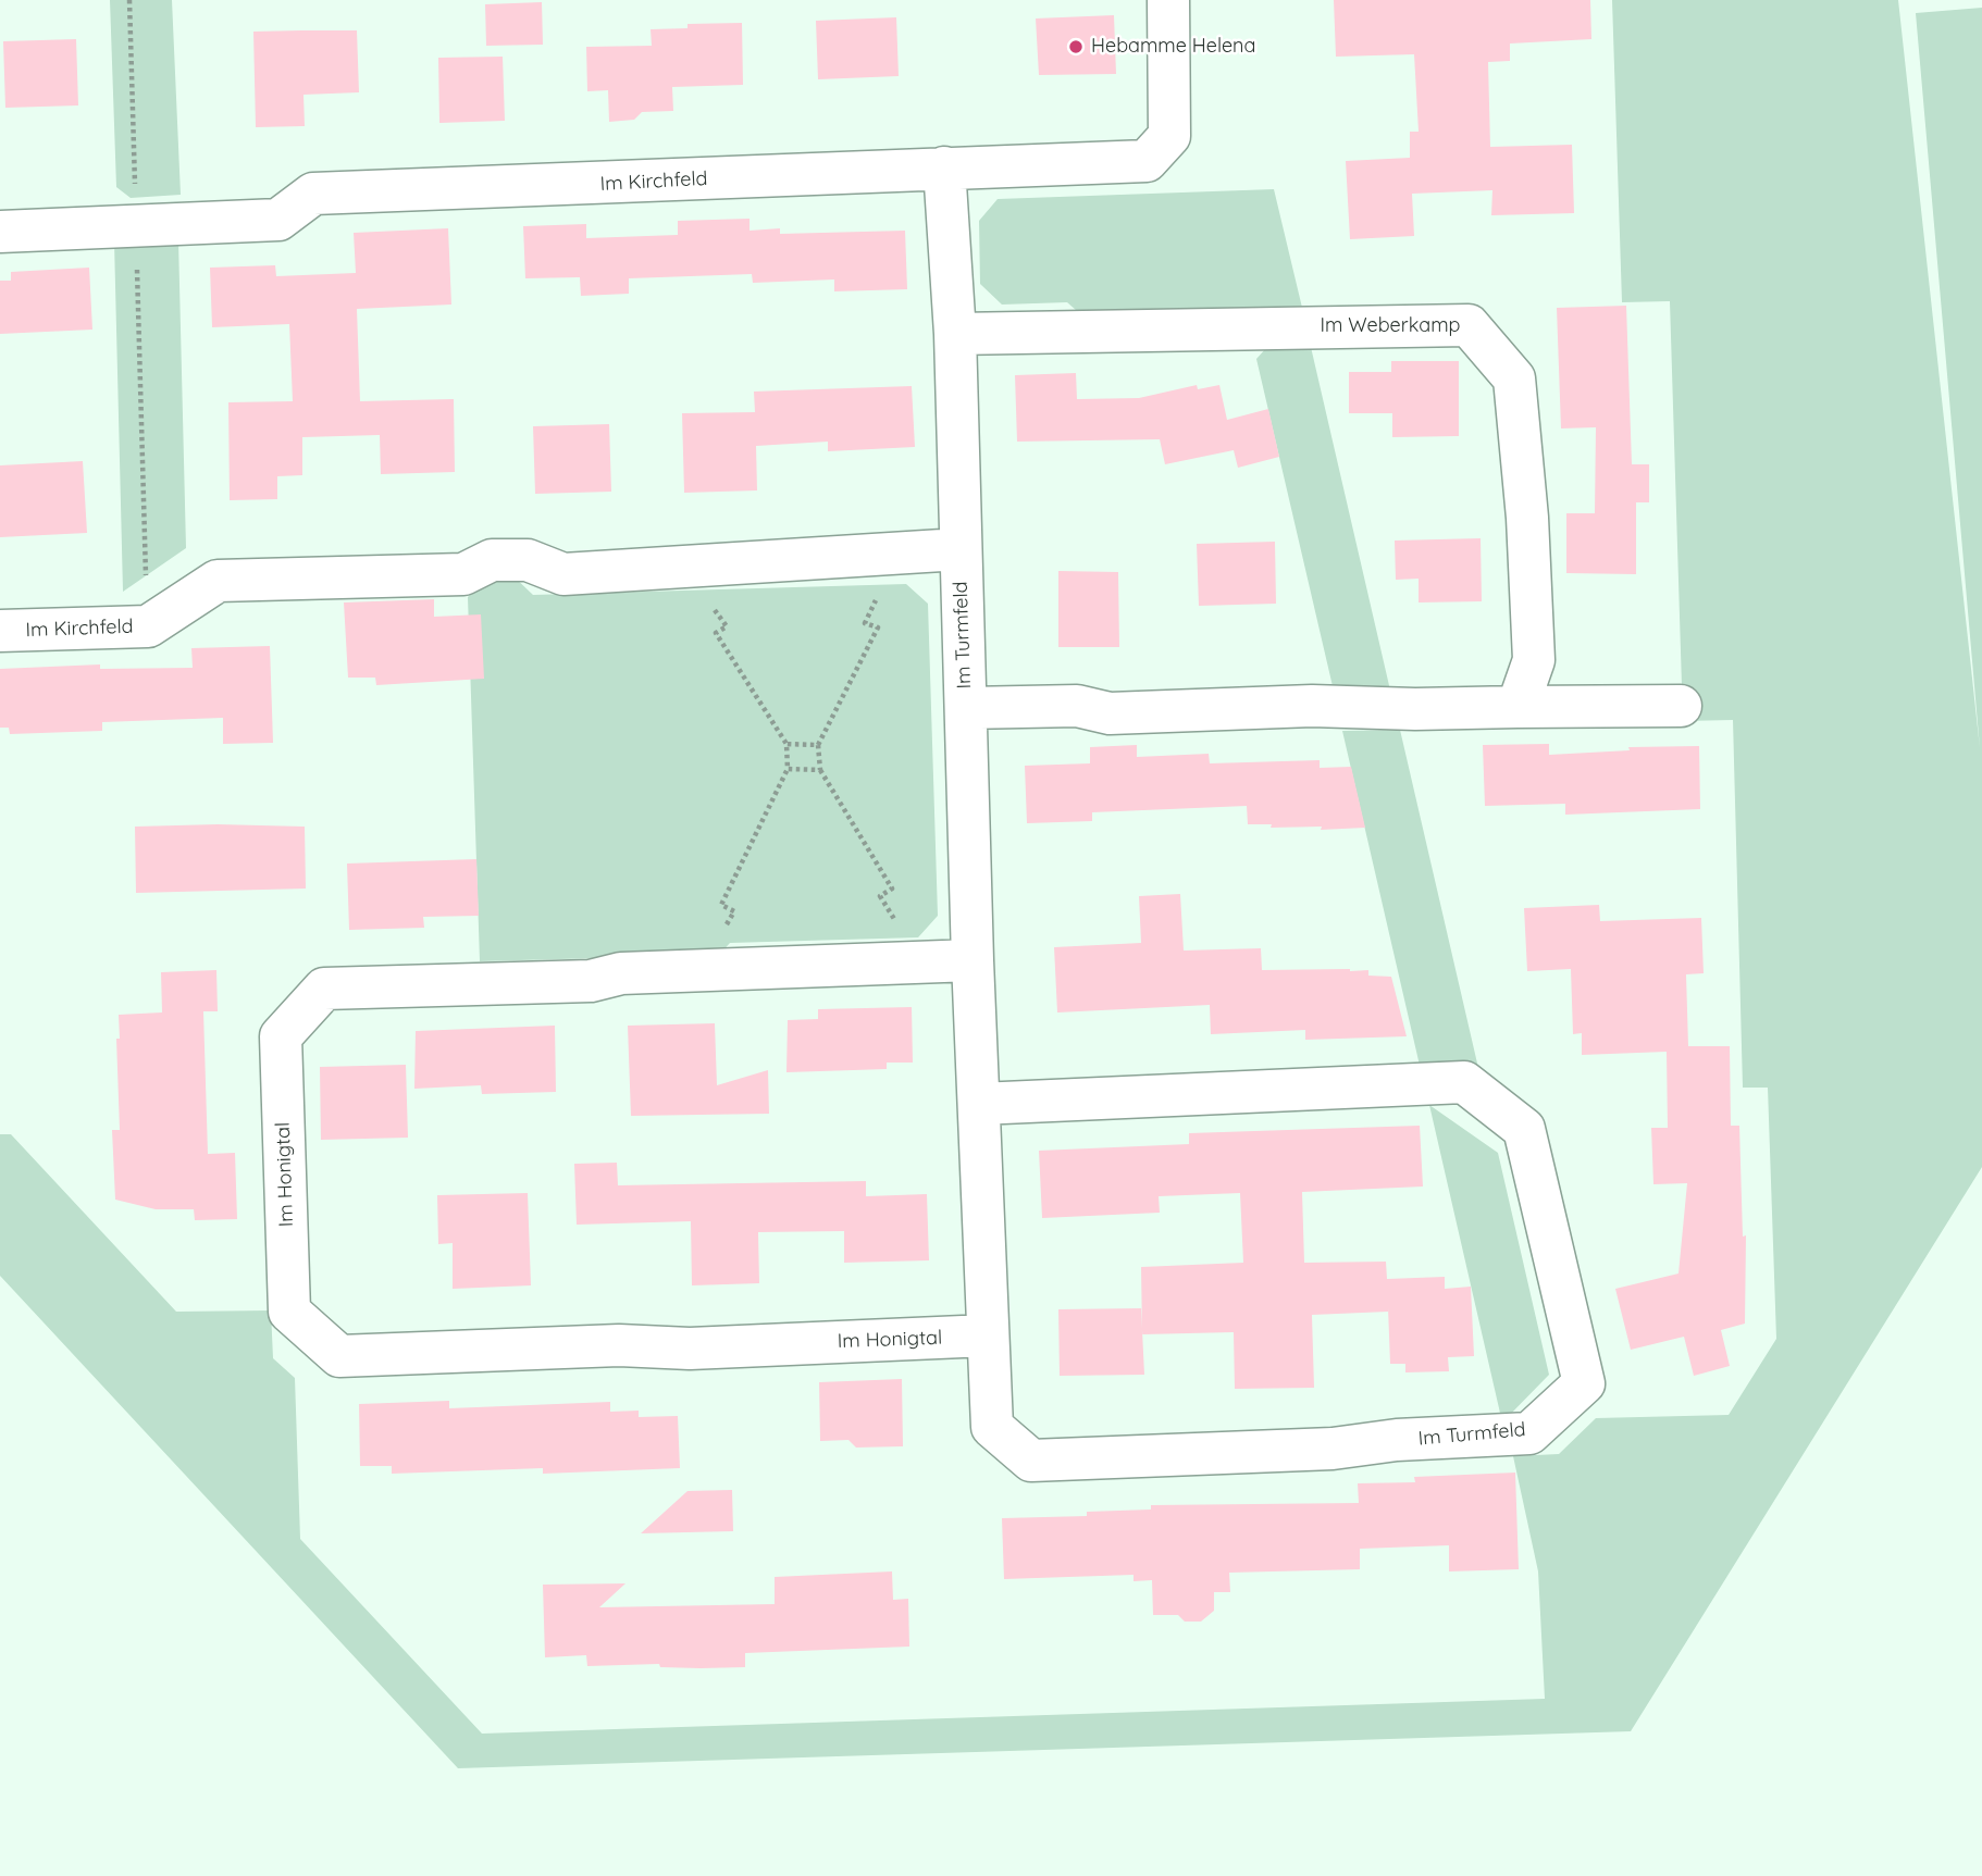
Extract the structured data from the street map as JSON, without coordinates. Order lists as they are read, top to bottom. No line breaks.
{"streets":{"street":["Im Kirchfeld","Im Weberkamp","Im Turmfeld","Im Honigtal"]},"crossings":[["Im Kirchfeld","Im Turmfeld"],["Im Weberkamp","Im Turmfeld"],["Im Turmfeld","Im Honigtal"]],"places":["Hebamme Helena"]}
